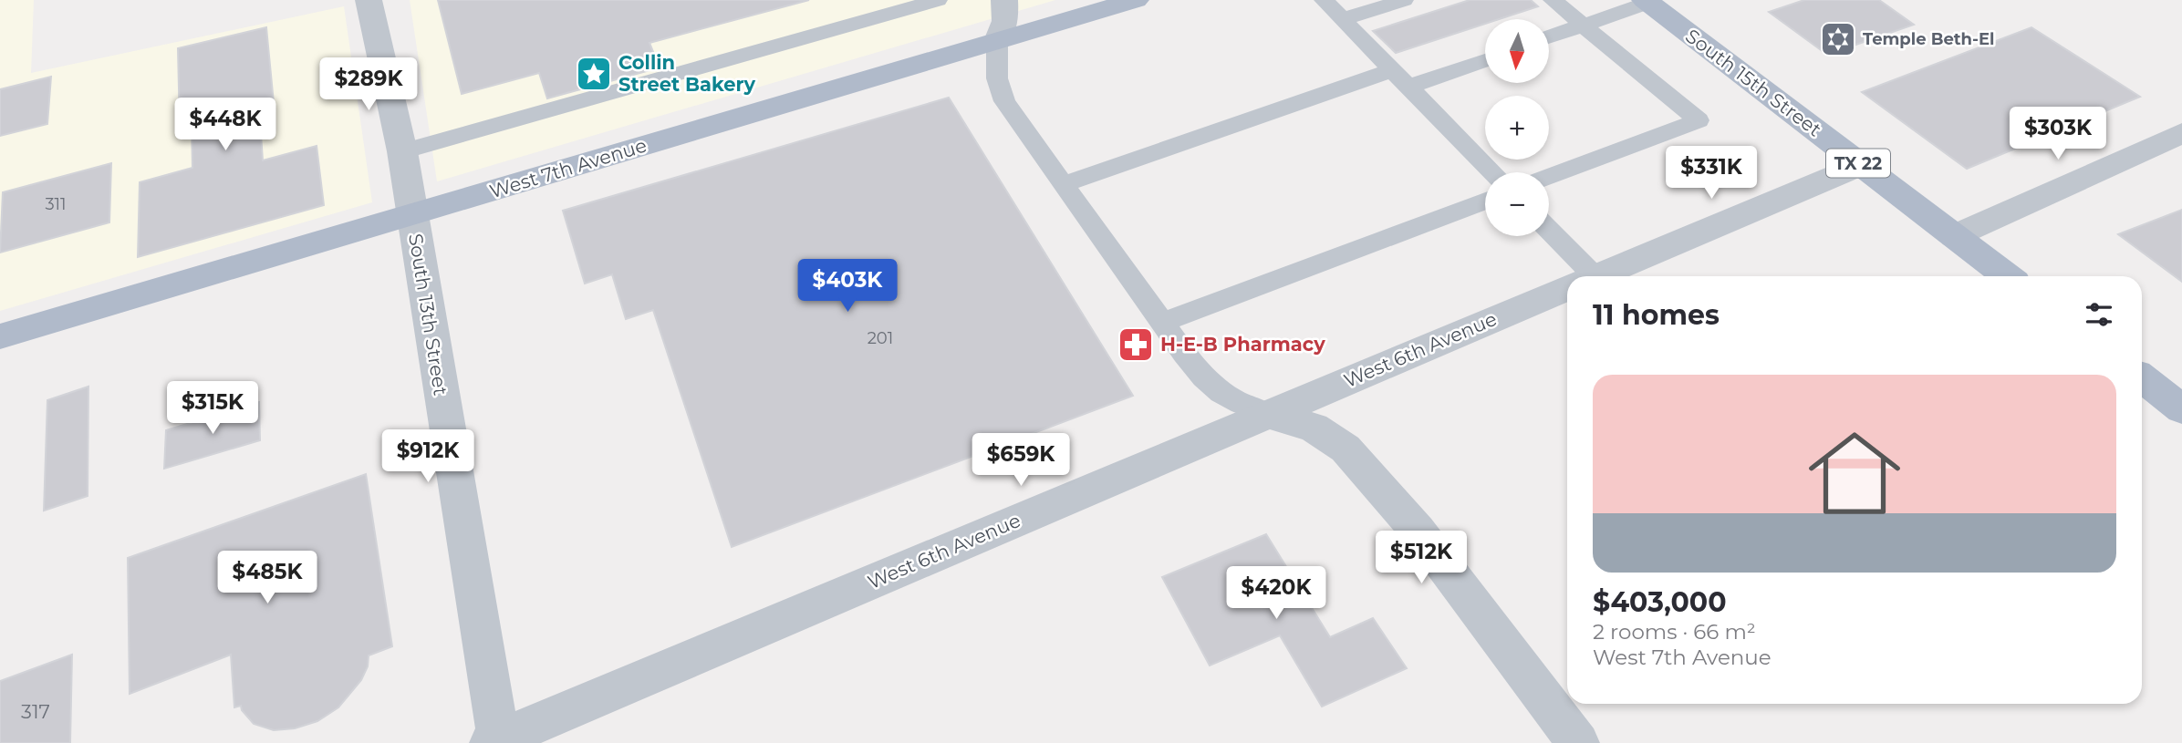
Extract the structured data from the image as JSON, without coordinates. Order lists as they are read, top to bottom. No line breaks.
{"streets":{"main road":["South 15th Street","TX 22","West 7th Avenue"],"street":["South 13th Street","West 6th Avenue"]},"crossings":[["South 15th Street","West 6th Avenue"],["West 7th Avenue","South 13th Street"],["South 13th Street","West 6th Avenue"]],"places":{"synagogue":["Temple Beth-El"],"place":["Collin Street Bakery"],"pharmacy":["H-E-B Pharmacy"]},"house_numbers":["311","201","317"],"north":"bottom","page":{"map_buttons":["+","−"],"price":["$289K","$448K","$303K","$331K","$403K","$315K","$912K","$659K","$512K","$485K","$420K"],"heading":"11 homes","list":[{"name":"$403,000","note":"2 rooms · 66 m² · West 7th Avenue"}]}}
